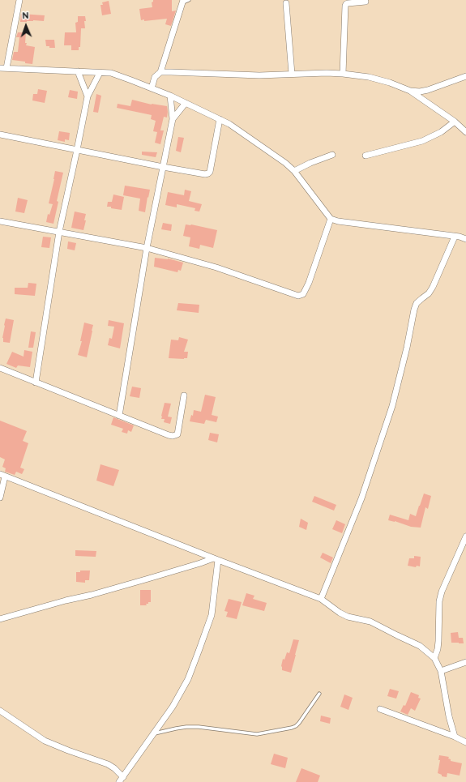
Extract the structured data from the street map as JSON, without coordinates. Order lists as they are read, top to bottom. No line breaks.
{"north":"top"}
